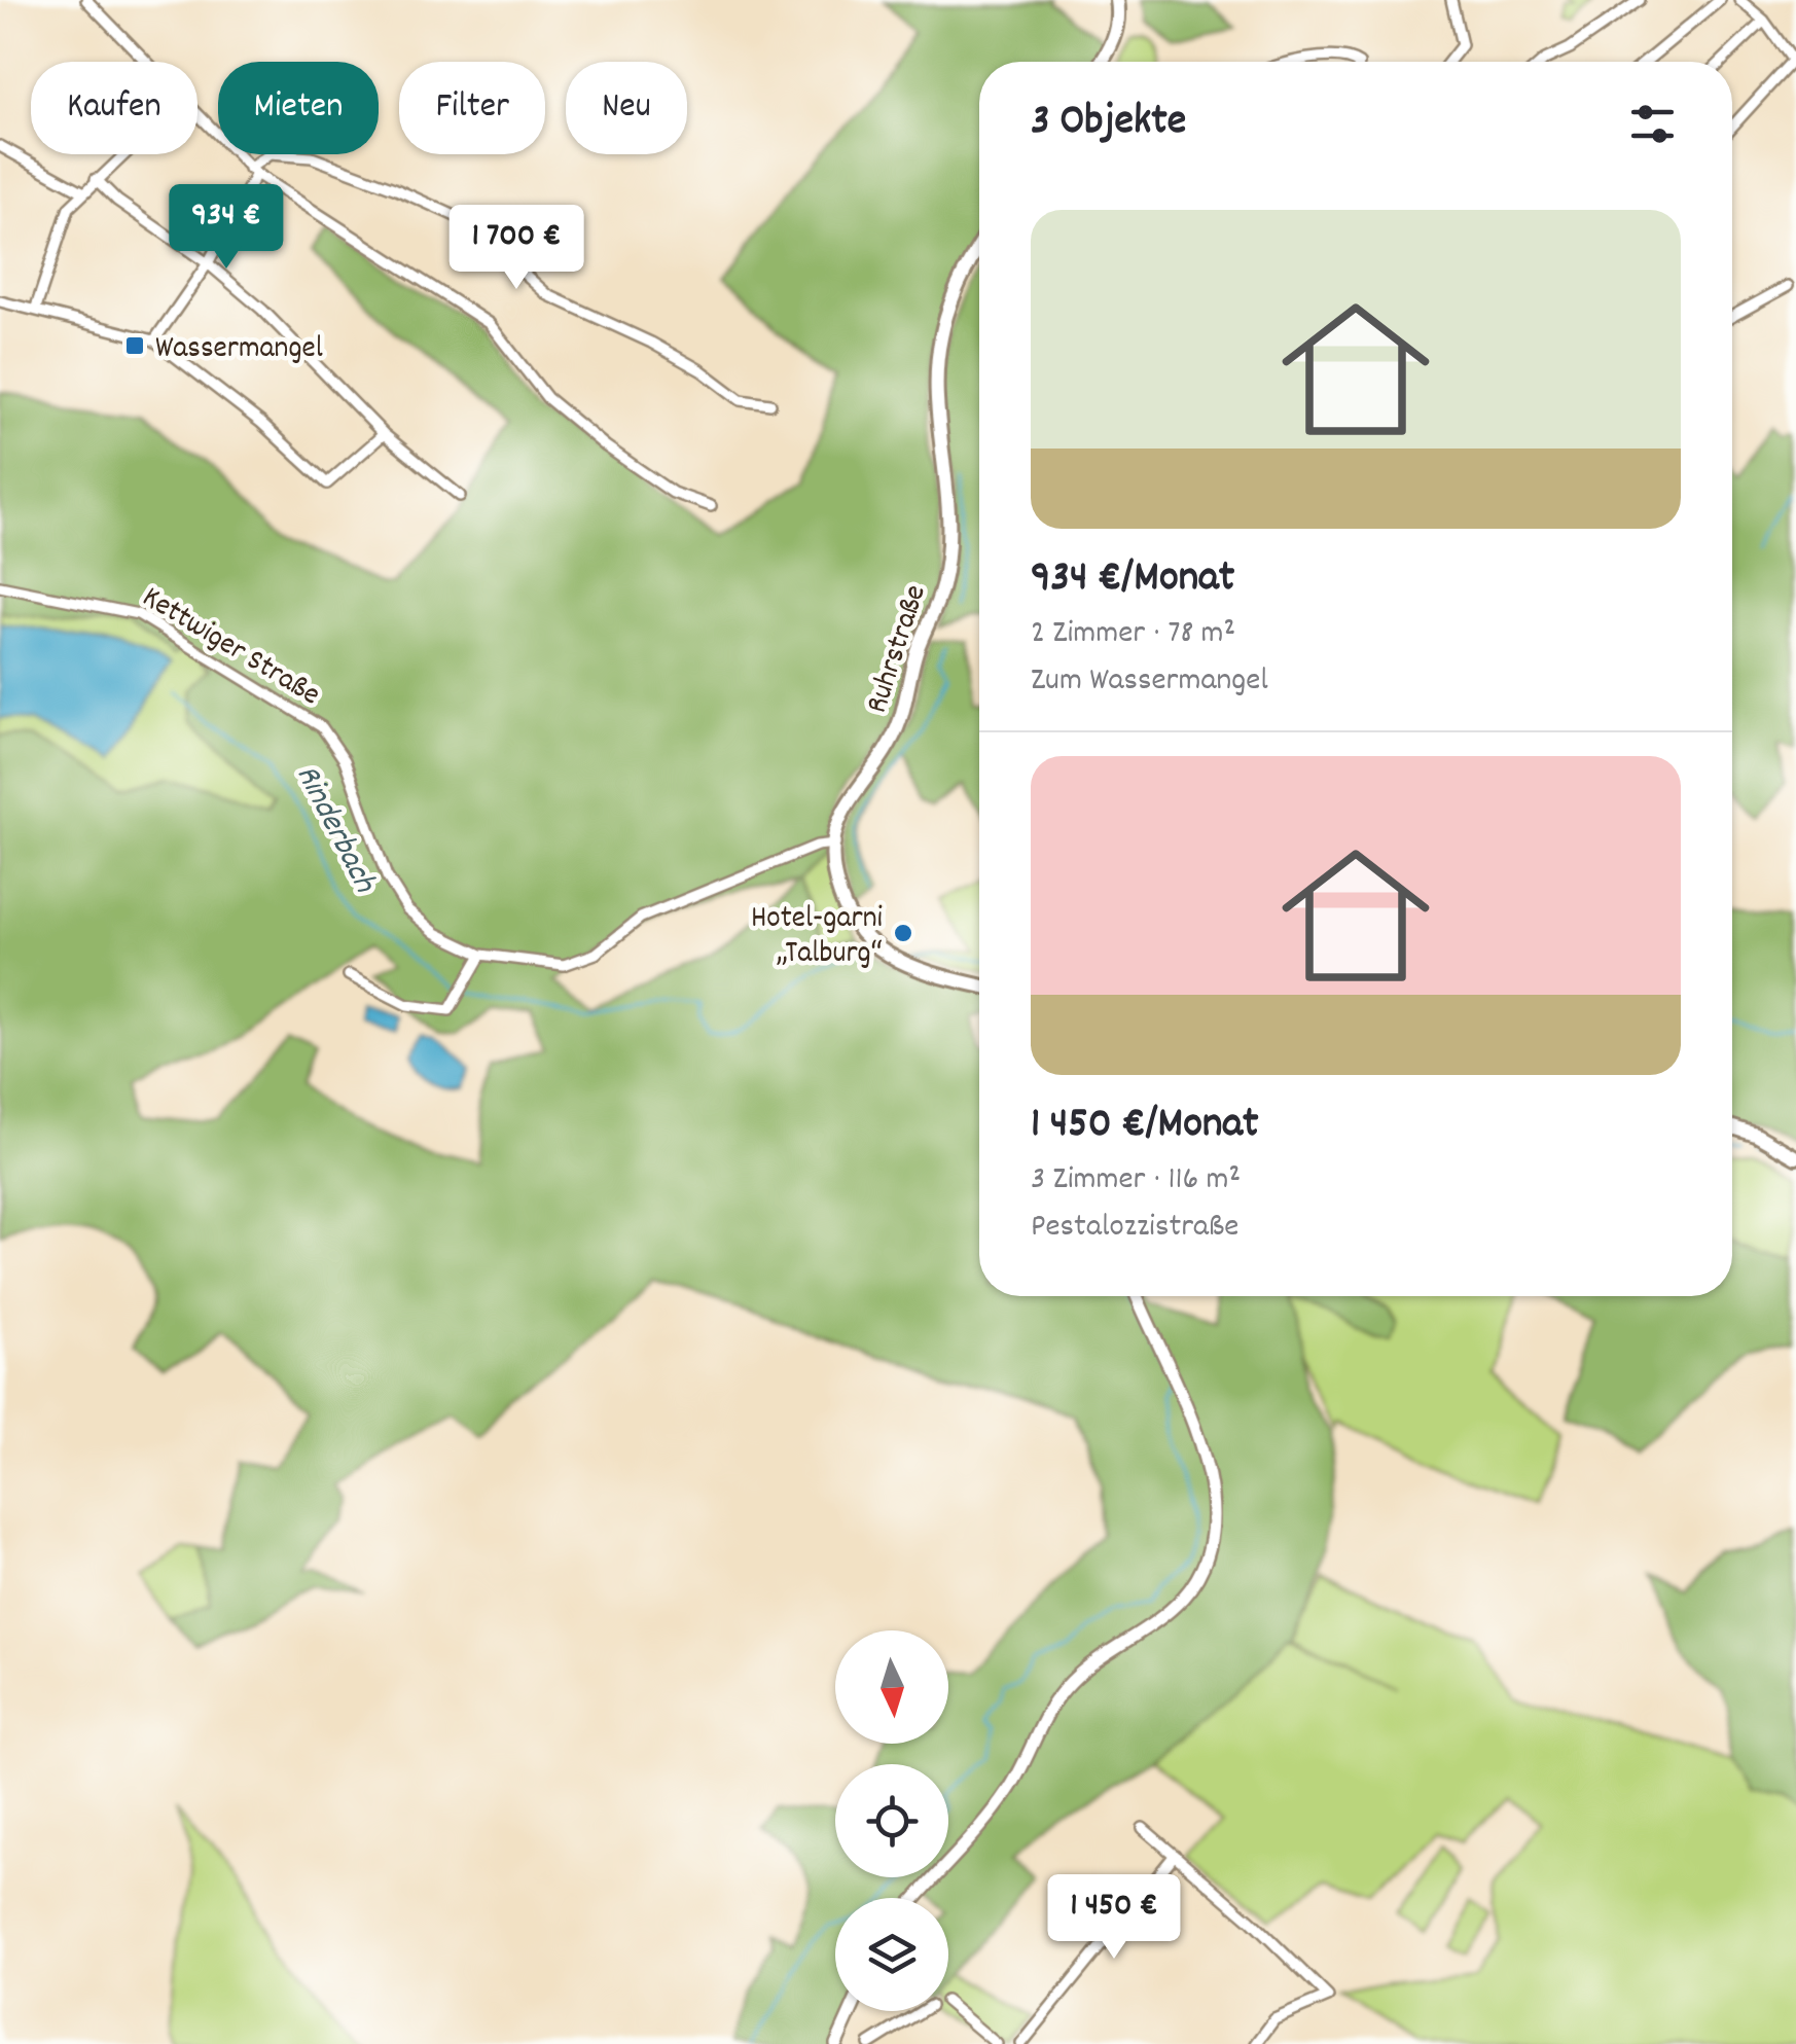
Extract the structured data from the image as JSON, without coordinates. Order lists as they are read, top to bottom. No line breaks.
{"streets":{"main road":["Ruhrstraße"],"street":["Kettwiger Straße"]},"crossings":[["Kettwiger Straße","Ruhrstraße"]],"water":["Rinderbach"],"places":{"transit":["Wassermangel"],"other":["Hotel-garni „Talburg“"]},"north":"bottom","page":{"chip":["Kaufen","Mieten","Filter","Neu"],"heading":"3 Objekte","price":["934 €","1 700 €","1 450 €"],"list":[{"name":"934 €/Monat","note":"2 Zimmer · 78 m² · Zum Wassermangel"},{"name":"1 450 €/Monat","note":"3 Zimmer · 116 m² · Pestalozzistraße"}]}}
